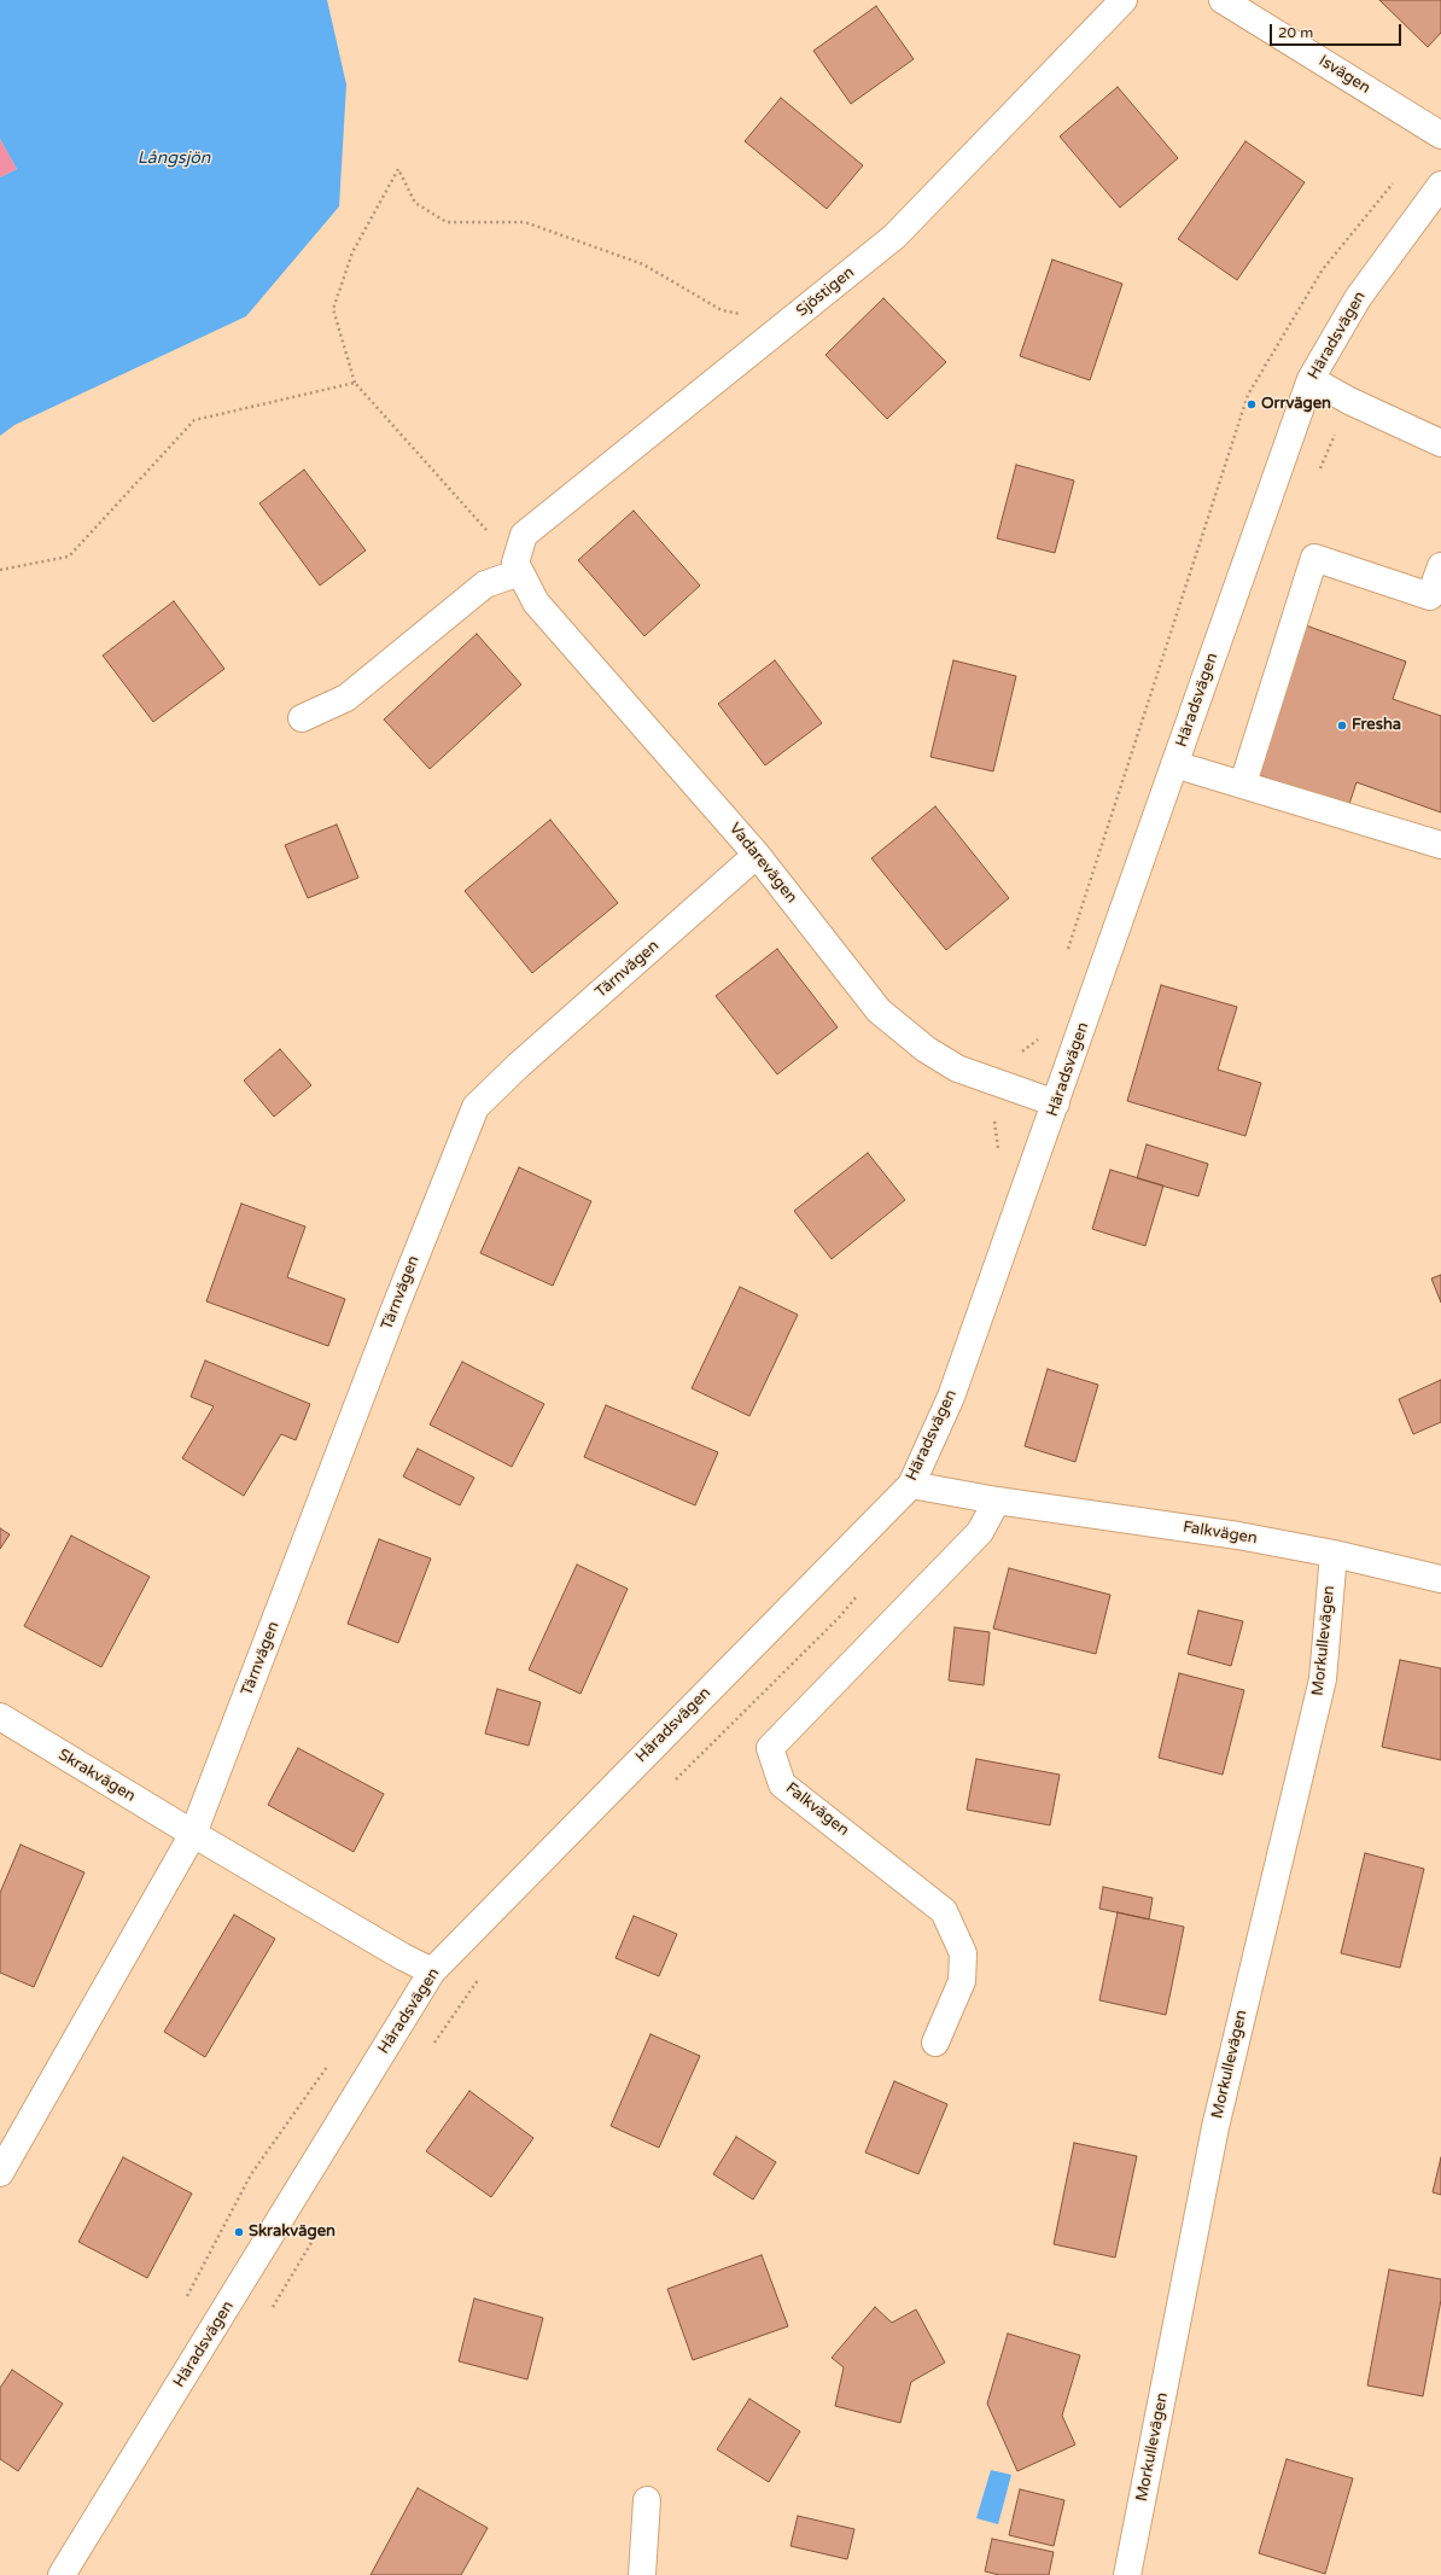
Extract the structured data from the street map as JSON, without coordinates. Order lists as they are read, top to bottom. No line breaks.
{"streets":{"street":["Isvägen","Sjöstigen","Häradsvägen","Vadarevägen","Tärnvägen","Falkvägen","Morkullevägen","Skrakvägen"]},"crossings":[["Sjöstigen","Vadarevägen"],["Häradsvägen","Vadarevägen"],["Häradsvägen","Falkvägen"],["Häradsvägen","Skrakvägen"],["Vadarevägen","Tärnvägen"],["Tärnvägen","Skrakvägen"],["Falkvägen","Morkullevägen"]],"water":["Långsjön"],"places":["Orrvägen","Fresha","Skrakvägen"],"scale_bar":"20 m"}
